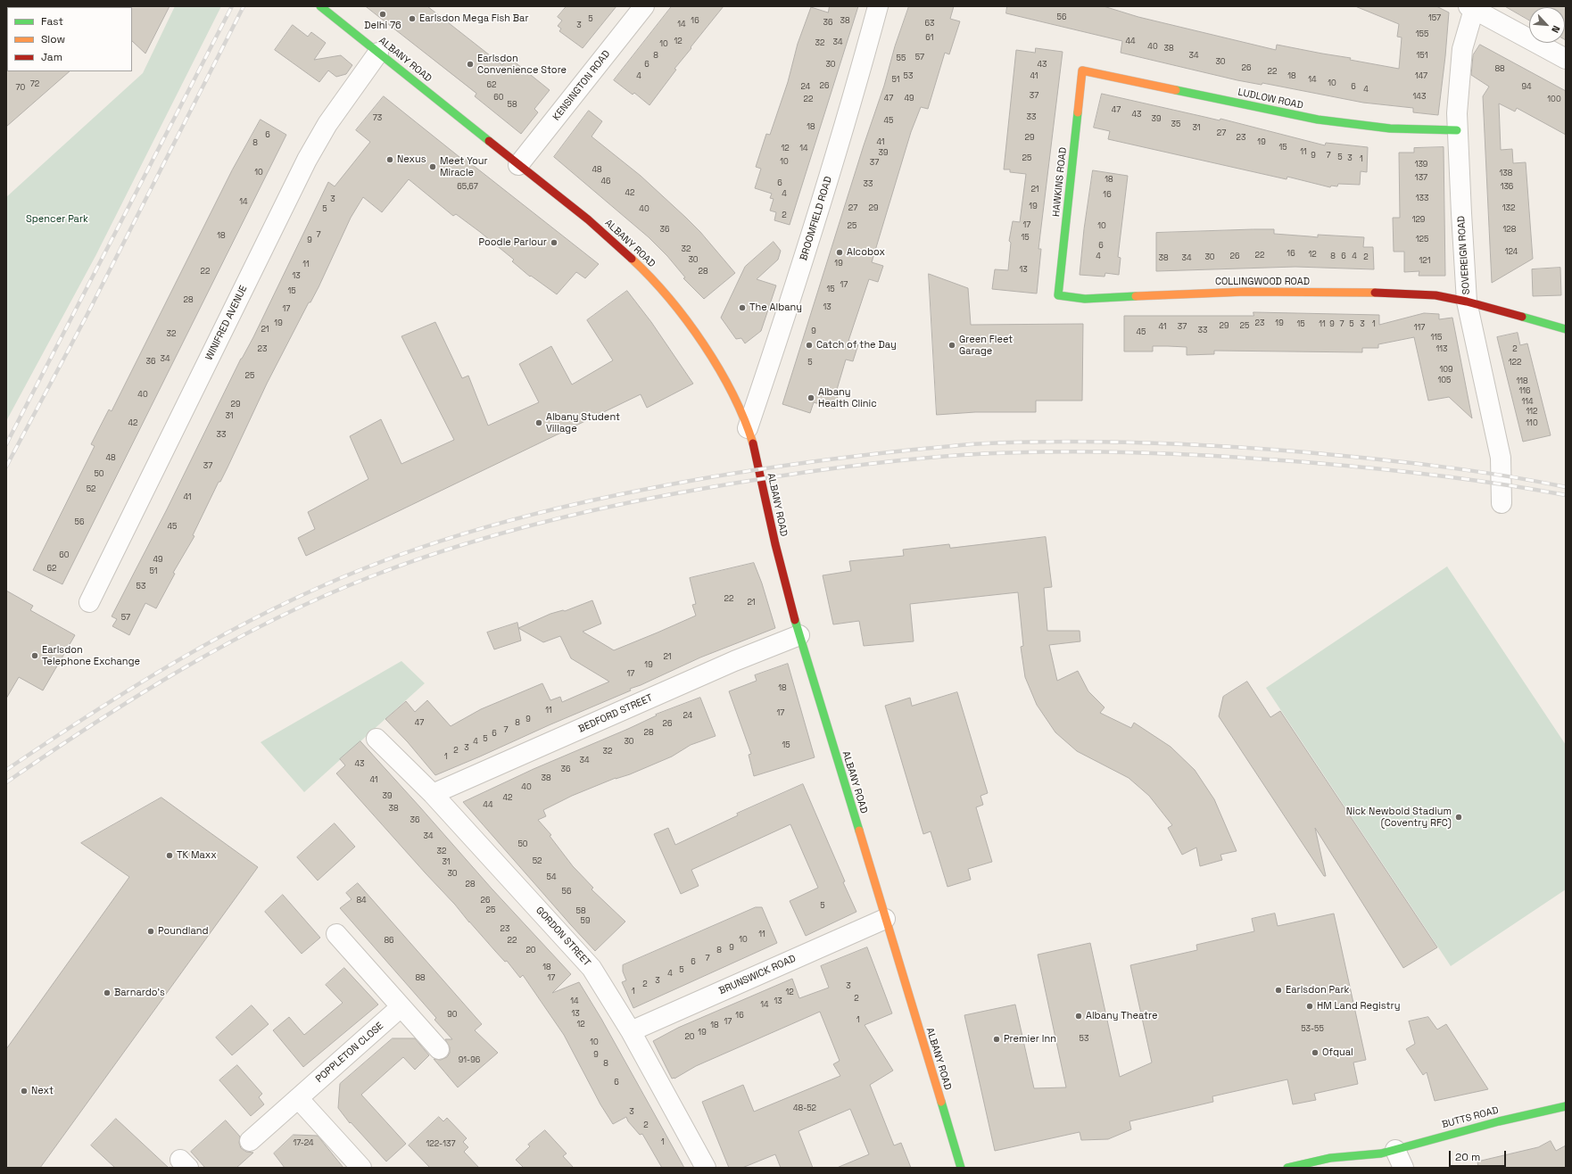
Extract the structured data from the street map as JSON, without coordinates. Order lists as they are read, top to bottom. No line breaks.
{"streets":{"street":["ALBANY ROAD","KENSINGTON ROAD","LUDLOW ROAD","HAWKINS ROAD","BROOMFIELD ROAD","SOVEREIGN ROAD","COLLINGWOOD ROAD","WINIFRED AVENUE","BEDFORD STREET","GORDON STREET","BRUNSWICK ROAD","POPPLETON CLOSE","BUTTS ROAD"]},"crossings":[["ALBANY ROAD","KENSINGTON ROAD"],["ALBANY ROAD","BROOMFIELD ROAD"],["ALBANY ROAD","WINIFRED AVENUE"],["ALBANY ROAD","BEDFORD STREET"],["ALBANY ROAD","BRUNSWICK ROAD"],["LUDLOW ROAD","HAWKINS ROAD"],["LUDLOW ROAD","SOVEREIGN ROAD"],["HAWKINS ROAD","COLLINGWOOD ROAD"],["SOVEREIGN ROAD","COLLINGWOOD ROAD"],["BEDFORD STREET","GORDON STREET"],["GORDON STREET","BRUNSWICK ROAD"]],"parks":["Spencer Park"],"places":["Delhi 76","Earlsdon Mega Fish Bar","Earlsdon Convenience Store","Nexus","Meet Your Miracle","Poodle Parlour","Alcobox","The Albany","Catch of the Day","Green Fleet Garage","Albany Health Clinic","Albany Student Village","Earlsdon Telephone Exchange","Nick Newbold Stadium (Coventry RFC)","TK Maxx","Poundland","Earlsdon Park","Barnardo's","HM Land Registry","Albany Theatre","Premier Inn","Ofqual","Next"],"house_numbers":["56","157","5","16","38","36","63","14","3","155","61","12","44","34","32","10","40","38","8","34","151","57","55","30","6","30","43","26","88","22","4","53","41","18","147","51","14","10","72","62","26","24","6","94","70","4","37","143","60","47","49","22","100","58","47","43","33","73","39","45","35","18","31","27","6","29","23","41","19","8","15","12","14","11","39","9","7","5","25","3","1","10","37","139","48","10","138","137","18","46","6","33","65,67","136","21","42","4","16","133","3","14","19","27","29","132","5","40","2","129","17","25","10","36","128","7","18","15","125","9","6","32","124","16","12","22","4","26","8","6","4","30","2","38","34","30","121","19","11","13","22","28","13","17","15","15","28","13","17","19","23","19","15","11","9","7","5","3","1","29","25","41","37","117","21","33","9","45","32","115","23","113","2","34","36","5","122","109","25","105","118","116","40","114","29","112","31","42","110","33","48","37","50","52","41","56","45","60","49","62","51","53","22","21","57","21","19","17","18","11","17","24","9","47","8","26","7","28","6","5","4","30","15","3","2","32","1","34","43","36","38","41","40","39","42","44","38","36","34","50","32","52","31","30","54","28","56","84","26","5","25","58","59","23","11","10","86","22","9","20","8","7","6","18","5","4","88","17","3","2","3","1","12","2","14","13","14","13","90","16","1","17","12","18","53-55","19","20","53","10","9","91-96","8","6","48-52","3","2","1","17-24","122-137"],"legend":["Fast","Slow","Jam"],"scale_bar":"20 m","north":"bottom right"}
